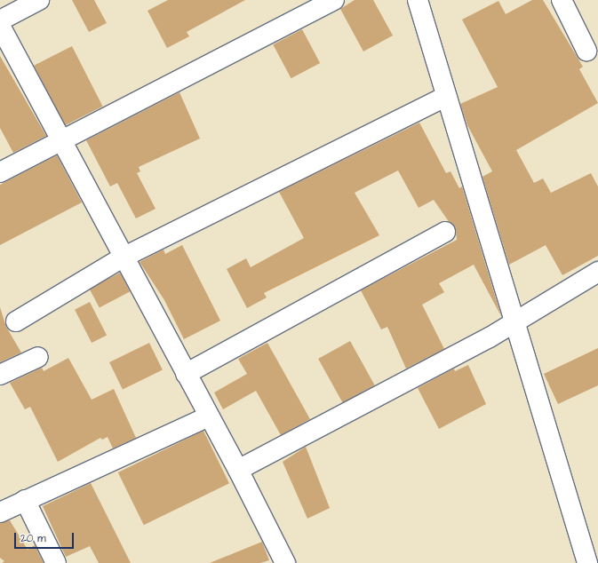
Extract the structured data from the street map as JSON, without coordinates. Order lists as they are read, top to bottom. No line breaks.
{"scale_bar":"20 m"}
